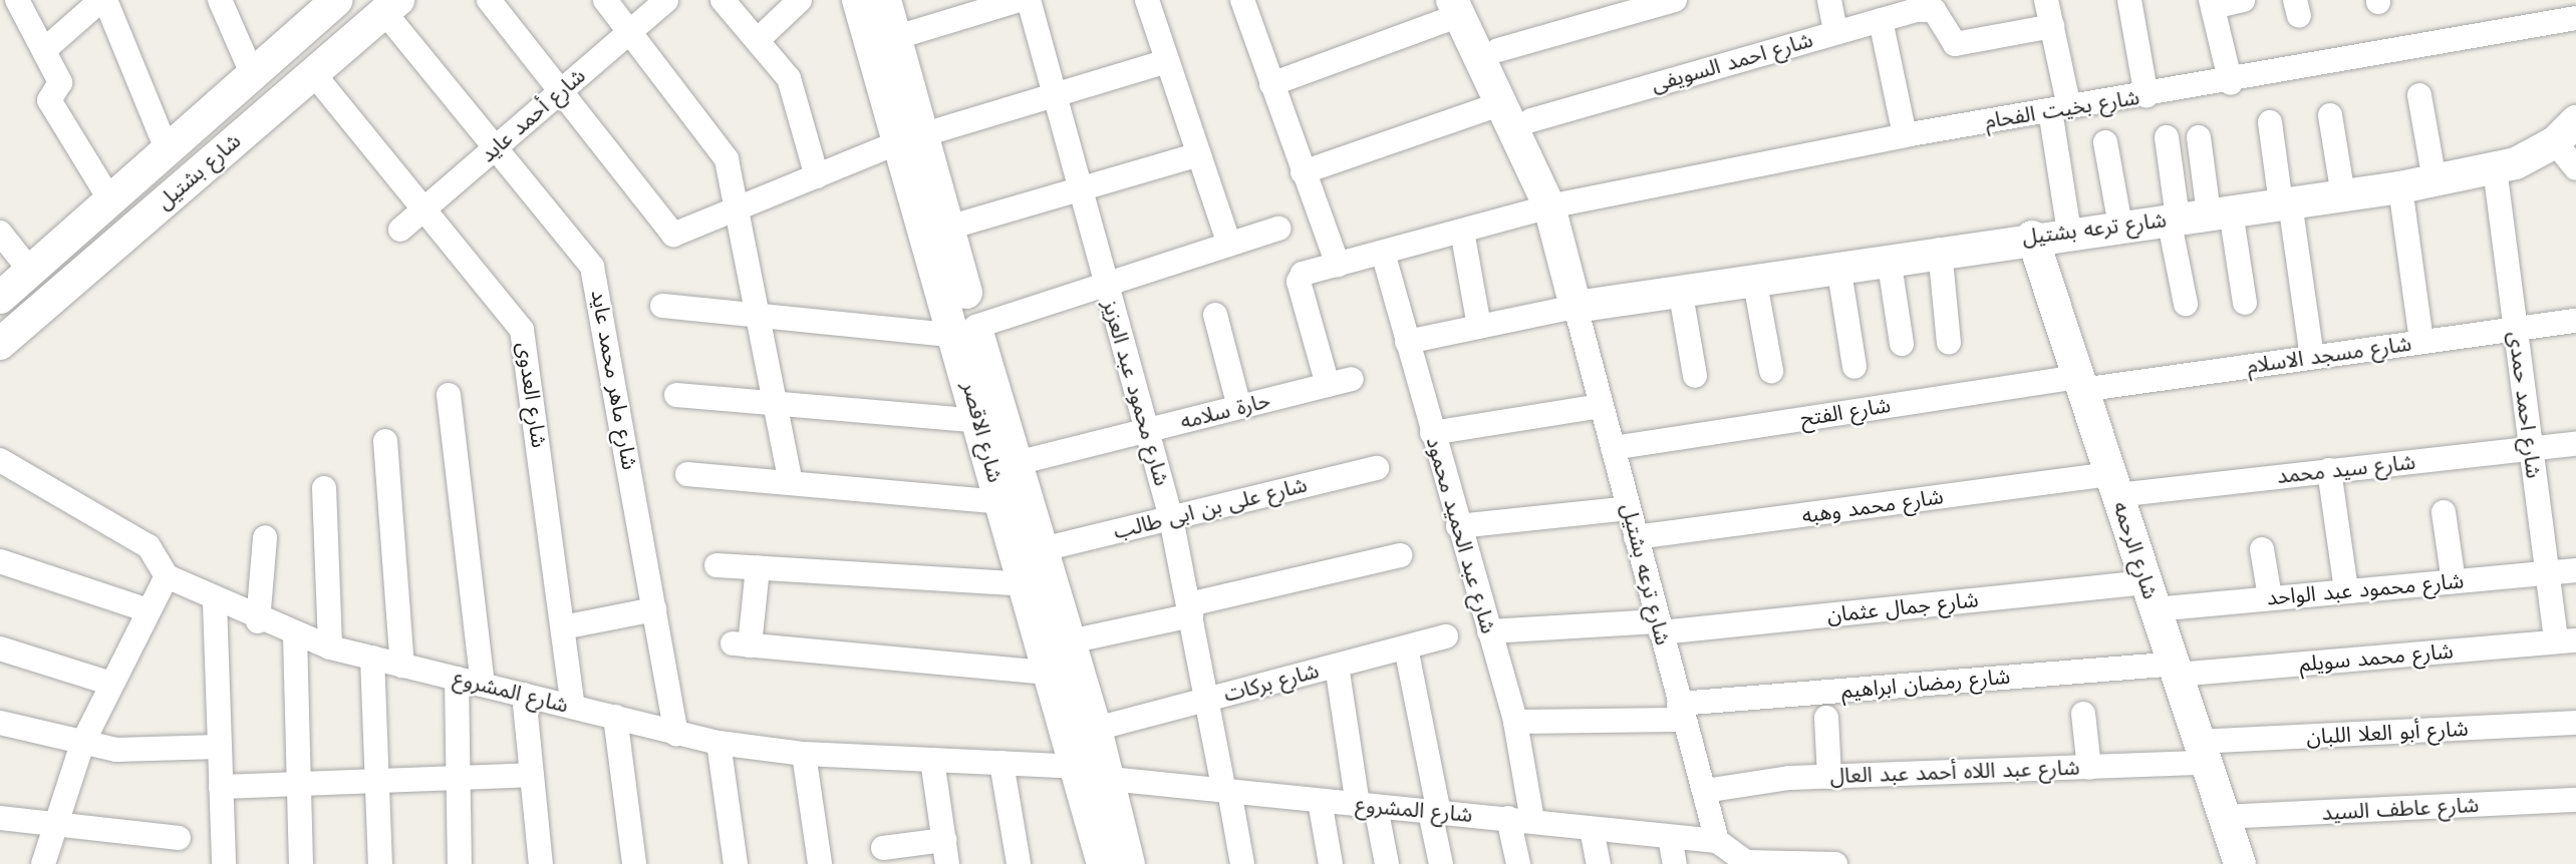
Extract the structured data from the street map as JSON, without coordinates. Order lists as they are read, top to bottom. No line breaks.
{"streets":{"street":["شارع احمد السويفى","شارع بخيت الفحام","شارع أحمد عايد","شارع بشتيل","شارع ترعه بشتيل","شارع مسجد الاسلام","شارع ماهر محمد عايد","شارع محمود عبد العزيز","شارع العدوى","شارع احمد حمدى","حارة سلامه","شارع الفتح","شارع الاقصر","شارع سيد محمد","شارع محمد وهبه","شارع على بن ابى طالب","شارع عبد الحميد محمود","شارع الرحمه","شارع محمود عبد الواحد","شارع جمال عثمان","شارع محمد سويلم","شارع بركات","شارع رمضان ابراهيم","شارع المشروع","شارع أبو العلا اللبان","شارع عبد اللاه أحمد عبد العال","شارع عاطف السيد"]},"crossings":[["شارع احمد السويفى","شارع ترعه بشتيل"],["شارع بخيت الفحام","شارع ترعه بشتيل"],["شارع أحمد عايد","شارع ماهر محمد عايد"],["شارع أحمد عايد","شارع العدوى"],["شارع بشتيل","شارع ماهر محمد عايد"],["شارع بشتيل","شارع العدوى"],["شارع ترعه بشتيل","شارع احمد حمدى"],["شارع ترعه بشتيل","شارع الفتح"],["شارع ترعه بشتيل","شارع محمد وهبه"],["شارع ترعه بشتيل","شارع الرحمه"],["شارع ترعه بشتيل","شارع جمال عثمان"],["شارع ترعه بشتيل","شارع رمضان ابراهيم"],["شارع ترعه بشتيل","شارع المشروع"],["شارع ترعه بشتيل","شارع عبد اللاه أحمد عبد العال"],["شارع مسجد الاسلام","شارع احمد حمدى"],["شارع مسجد الاسلام","شارع الفتح"],["شارع مسجد الاسلام","شارع الرحمه"],["شارع ماهر محمد عايد","شارع المشروع"],["شارع محمود عبد العزيز","حارة سلامه"],["شارع محمود عبد العزيز","شارع على بن ابى طالب"],["شارع محمود عبد العزيز","شارع بركات"],["شارع محمود عبد العزيز","شارع المشروع"],["شارع العدوى","شارع المشروع"],["شارع احمد حمدى","شارع سيد محمد"],["شارع احمد حمدى","شارع محمود عبد الواحد"],["شارع احمد حمدى","شارع محمد سويلم"],["حارة سلامه","شارع الاقصر"],["شارع الفتح","شارع الرحمه"],["شارع الاقصر","شارع على بن ابى طالب"],["شارع الاقصر","شارع بركات"],["شارع الاقصر","شارع المشروع"],["شارع سيد محمد","شارع محمد وهبه"],["شارع سيد محمد","شارع الرحمه"],["شارع محمد وهبه","شارع الرحمه"],["شارع عبد الحميد محمود","شارع جمال عثمان"],["شارع عبد الحميد محمود","شارع رمضان ابراهيم"],["شارع عبد الحميد محمود","شارع المشروع"],["شارع الرحمه","شارع محمود عبد الواحد"],["شارع الرحمه","شارع جمال عثمان"],["شارع الرحمه","شارع محمد سويلم"],["شارع الرحمه","شارع رمضان ابراهيم"],["شارع الرحمه","شارع أبو العلا اللبان"],["شارع الرحمه","شارع عبد اللاه أحمد عبد العال"],["شارع الرحمه","شارع عاطف السيد"],["شارع محمود عبد الواحد","شارع جمال عثمان"],["شارع محمد سويلم","شارع رمضان ابراهيم"],["شارع أبو العلا اللبان","شارع عبد اللاه أحمد عبد العال"]]}
